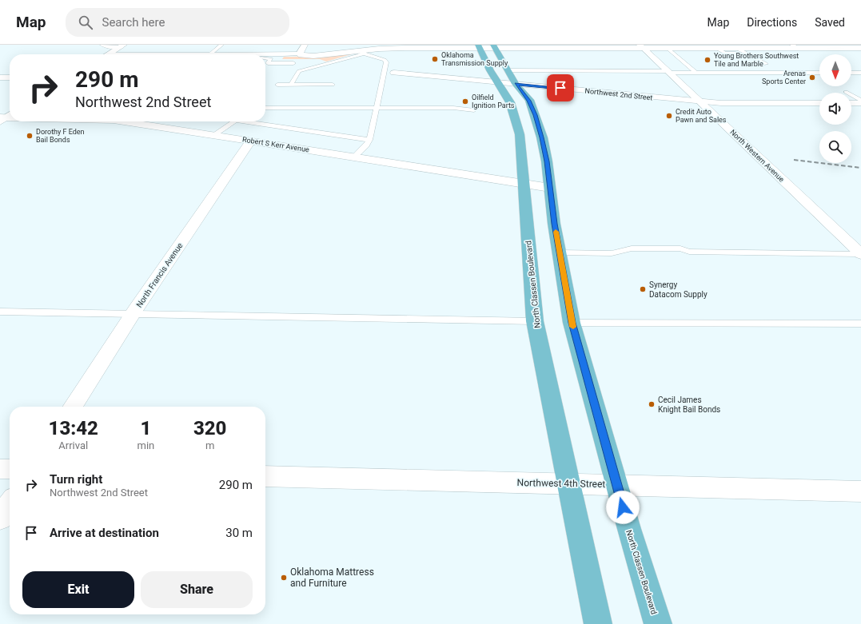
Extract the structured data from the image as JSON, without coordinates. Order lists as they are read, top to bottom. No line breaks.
{"streets":{"main road":["North Classen Boulevard"],"street":["Northwest 2nd Street","Robert S Kerr Avenue","North Western Avenue","North Francis Avenue","Northwest 4th Street"]},"crossings":[["Northwest 2nd Street","North Western Avenue"],["Northwest 2nd Street","North Classen Boulevard"],["Robert S Kerr Avenue","North Francis Avenue"],["Robert S Kerr Avenue","North Classen Boulevard"],["North Classen Boulevard","Northwest 4th Street"]],"places":["Oklahoma Transmission Supply","Young Brothers Southwest Tile and Marble","Arenas Sports Center","Oilfield Ignition Parts","Credit Auto Pawn and Sales","Dorothy F Eden Bail Bonds","Synergy Datacom Supply","Cecil James Knight Bail Bonds","Oklahoma Mattress and Furniture"],"north":"bottom","page":{"header":"Map","search":"Search here","nav":["Map","Directions","Saved"],"turn":["290 m","Northwest 2nd Street"],"eta":["13:42","Arrival","1","min","320","m"],"list":[{"name":"Turn right","note":"Northwest 2nd Street","value":"290 m"},{"name":"Arrive at destination","value":"30 m"}],"buttons":["Exit","Share"]}}
